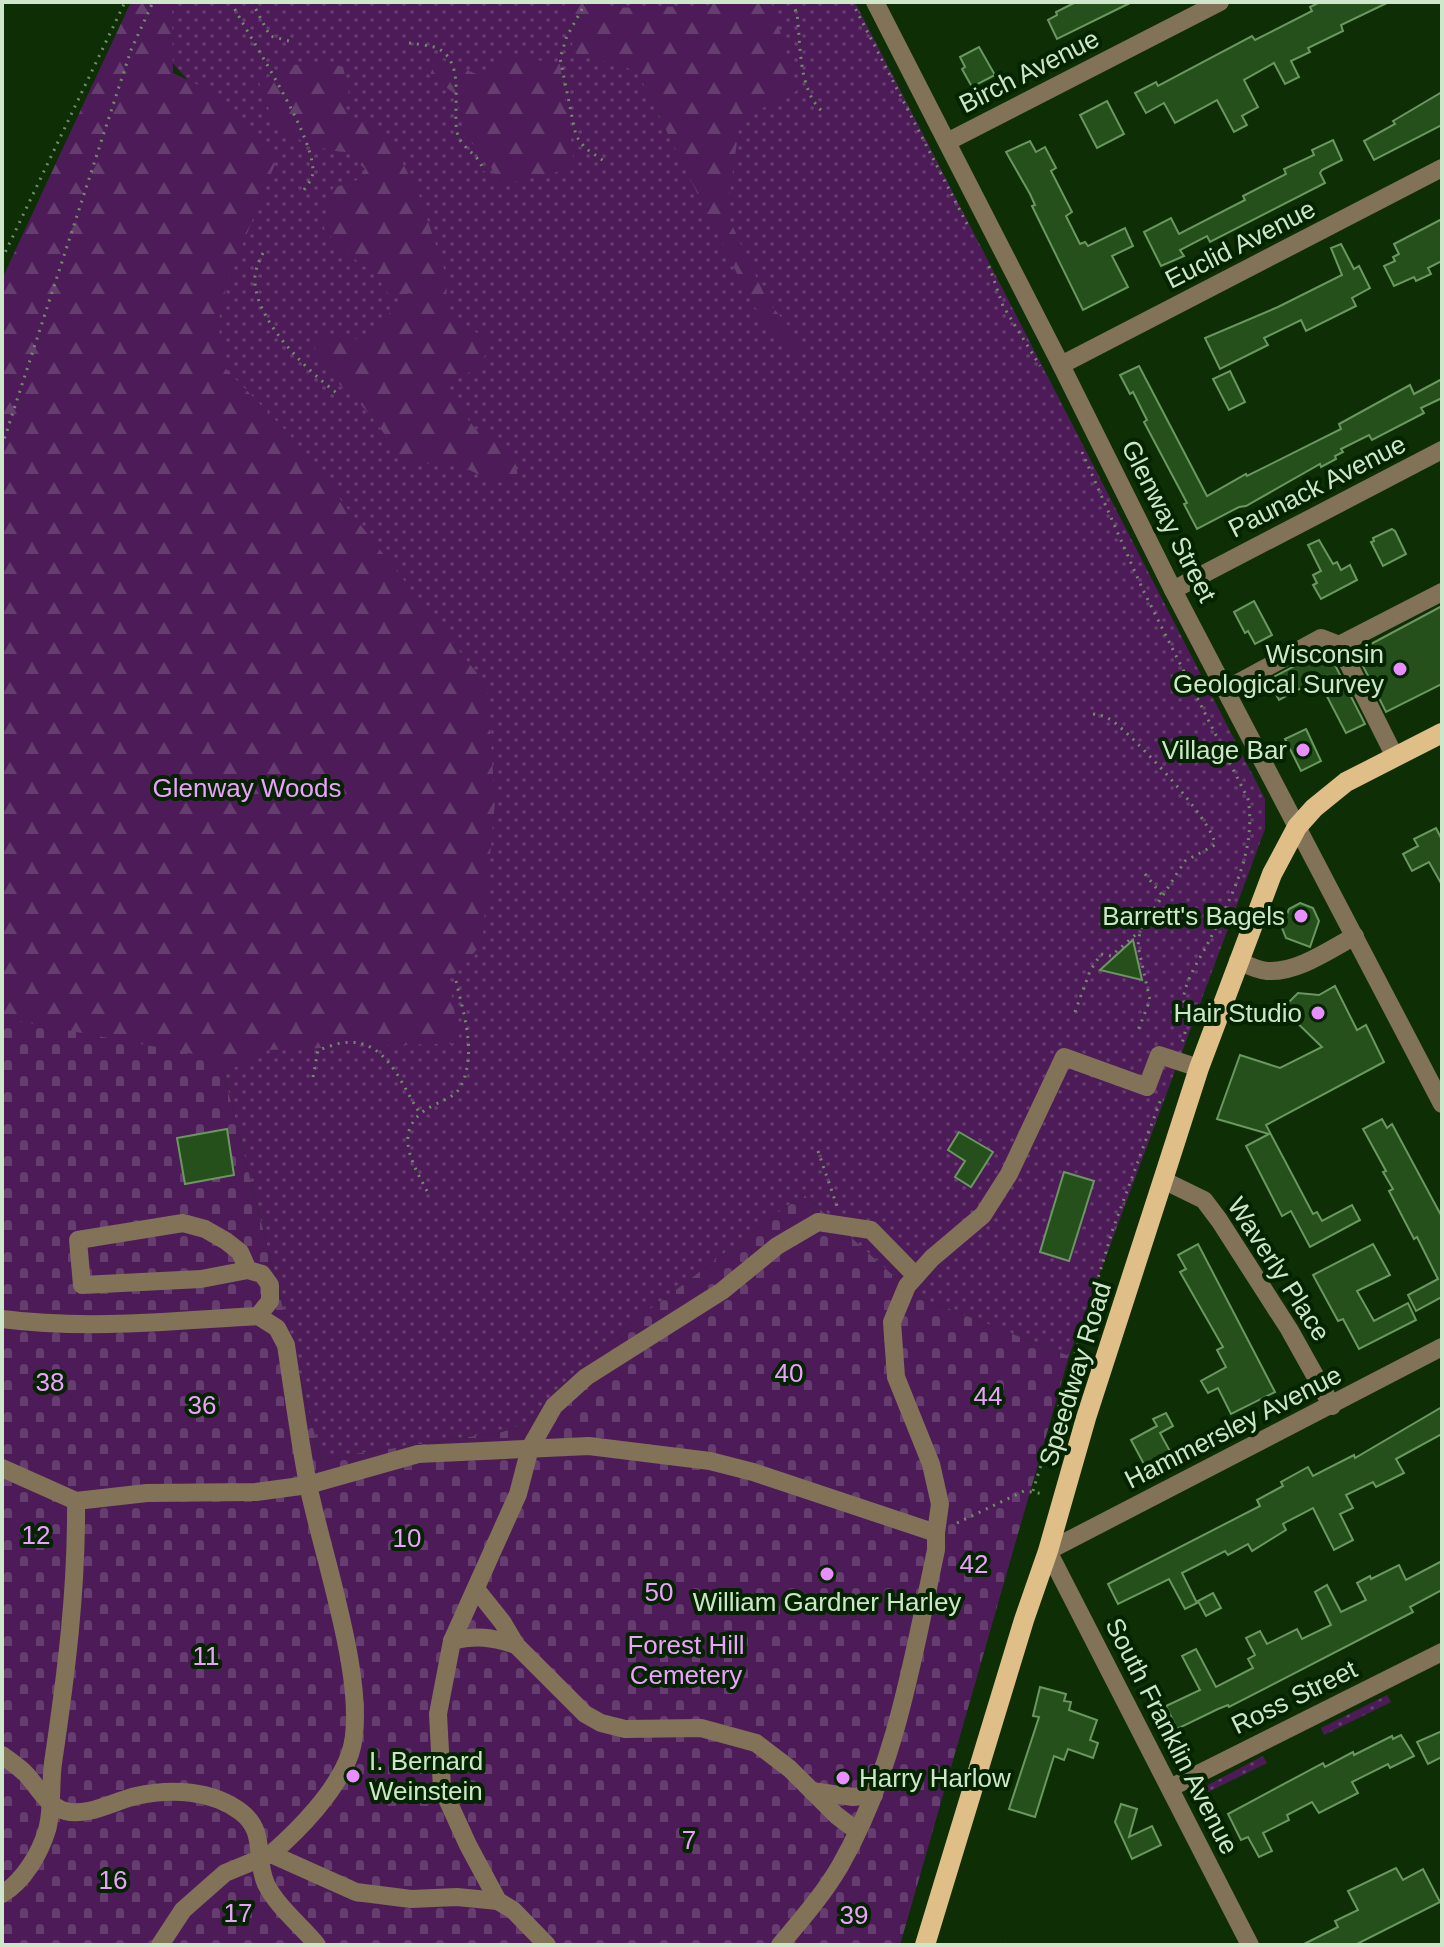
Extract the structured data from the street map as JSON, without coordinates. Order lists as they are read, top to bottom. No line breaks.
{"streets":{"main road":["Speedway Road"],"street":["Birch Avenue","Euclid Avenue","Paunack Avenue","Glenway Street","Waverly Place","Hammersley Avenue","Ross Street","South Franklin Avenue"]},"crossings":[["Birch Avenue","Glenway Street"],["Euclid Avenue","Glenway Street"],["Paunack Avenue","Glenway Street"],["Glenway Street","Speedway Road"],["Waverly Place","Speedway Road"],["Waverly Place","Hammersley Avenue"],["Speedway Road","Hammersley Avenue"],["Speedway Road","South Franklin Avenue"],["Hammersley Avenue","South Franklin Avenue"],["Ross Street","South Franklin Avenue"]],"parks":["Glenway Woods","40","38","44","36","12","10","42","50","Forest Hill Cemetery","11","7","16","17","39"],"places":["Wisconsin Geological Survey","Village Bar","Barrett's Bagels","Hair Studio","William Gardner Harley","I. Bernard Weinstein","Harry Harlow"]}
